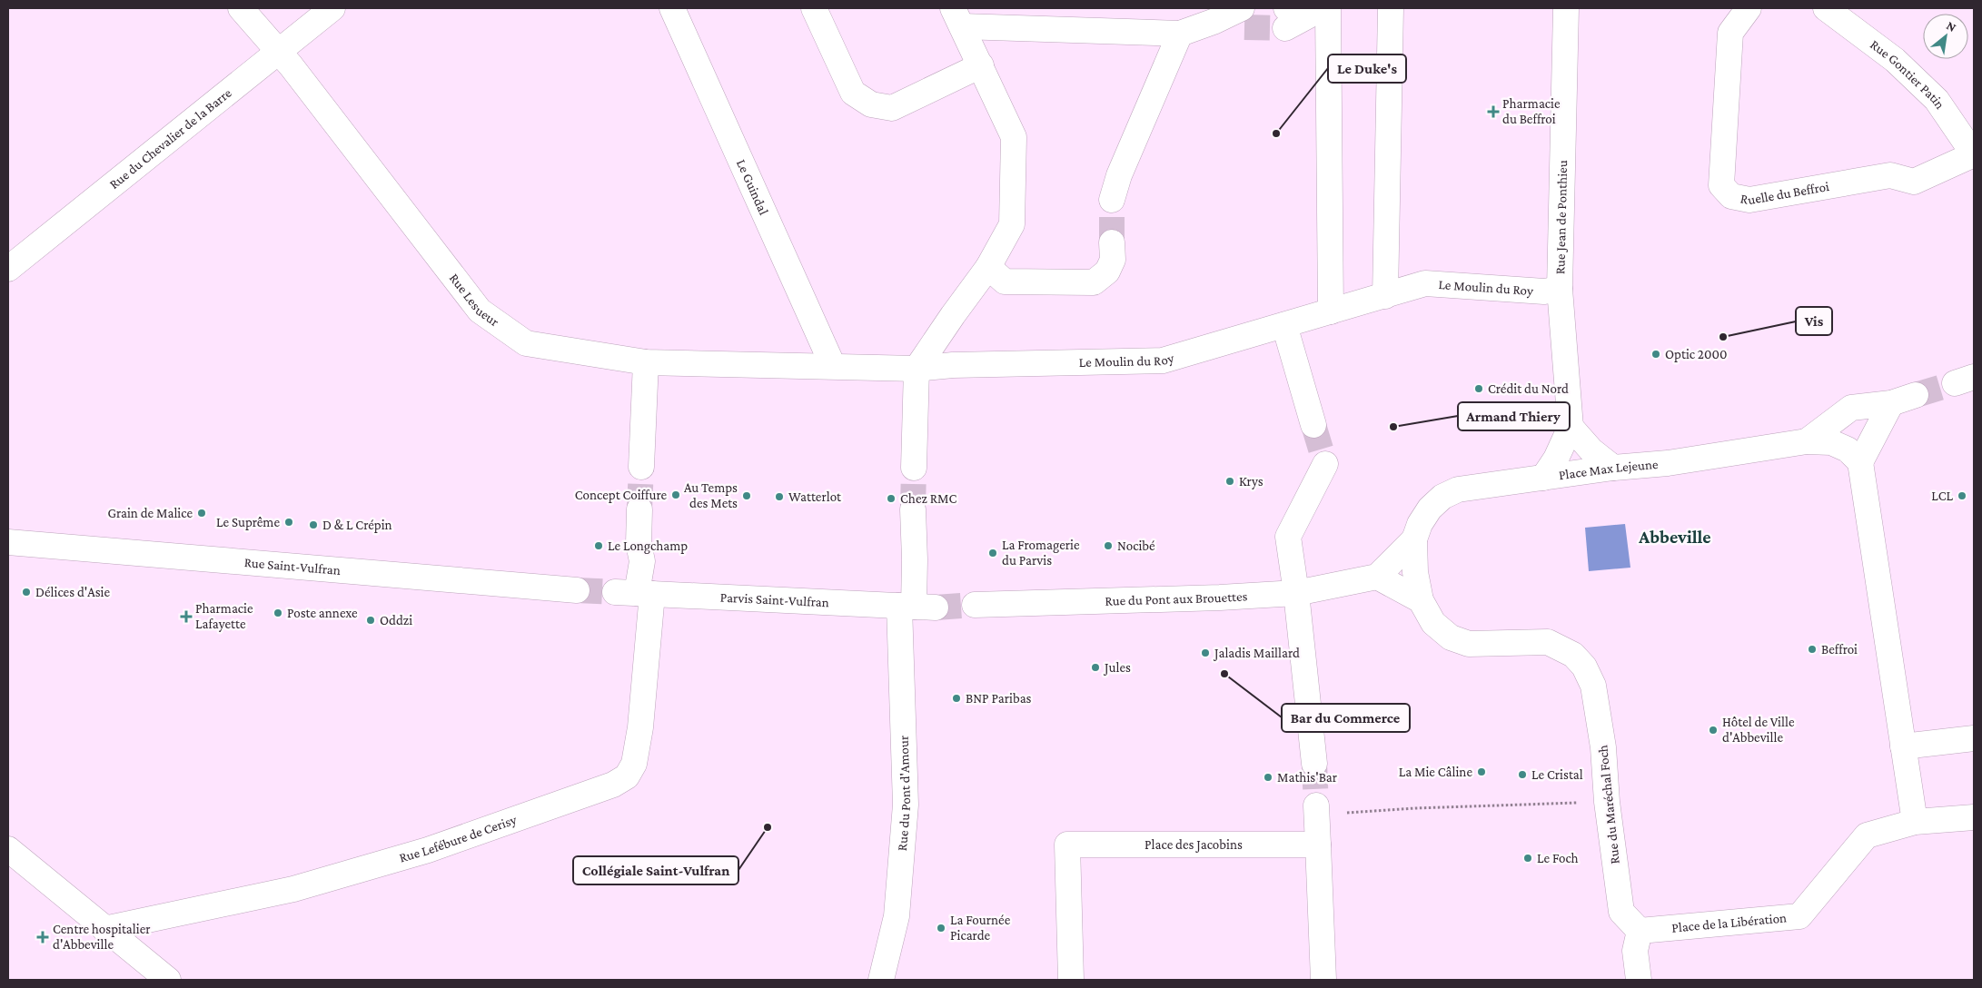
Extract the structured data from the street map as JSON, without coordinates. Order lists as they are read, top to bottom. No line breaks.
{"streets":{"street":["Rue Gontier Patin","Rue du Chevalier de la Barre","Le Guindal","Ruelle du Beffroi","Rue Jean de Ponthieu","Le Moulin du Roy","Rue Lesueur","Place Max Lejeune","Rue Saint-Vulfran","Rue du Pont aux Brouettes","Parvis Saint-Vulfran","Rue du Pont d'Amour","Rue du Maréchal Foch","Rue Lefébure de Cerisy","Place des Jacobins","Place de la Libération"]},"crossings":[["Rue Gontier Patin","Ruelle du Beffroi"],["Rue du Chevalier de la Barre","Rue Lesueur"],["Le Guindal","Le Moulin du Roy"],["Le Guindal","Rue Lesueur"],["Rue Jean de Ponthieu","Le Moulin du Roy"],["Le Moulin du Roy","Rue Lesueur"],["Place Max Lejeune","Rue du Maréchal Foch"],["Parvis Saint-Vulfran","Rue du Pont d'Amour"],["Parvis Saint-Vulfran","Rue Lefébure de Cerisy"],["Rue du Maréchal Foch","Place de la Libération"]],"districts":["Abbeville"],"places":{"health":["Pharmacie du Beffroi","Pharmacie Lafayette","Centre hospitalier d'Abbeville"],"other":["Le Duke's","Vis","Optic 2000","Crédit du Nord","Armand Thiery","Krys","Concept Coiffure","Au Temps des Mets","LCL","Watterlot","Chez RMC","Grain de Malice","Le Suprême","D & L Crépin","Le Longchamp","Nocibé","La Fromagerie du Parvis","Délices d'Asie","Poste annexe","Oddzi","Beffroi","Jaladis Maillard","Jules","Bar du Commerce","BNP Paribas","Hôtel de Ville d'Abbeville","La Mie Câline","Le Cristal","Mathis'Bar","Collégiale Saint-Vulfran","Le Foch","La Fournée Picarde"]},"north":"top right"}
